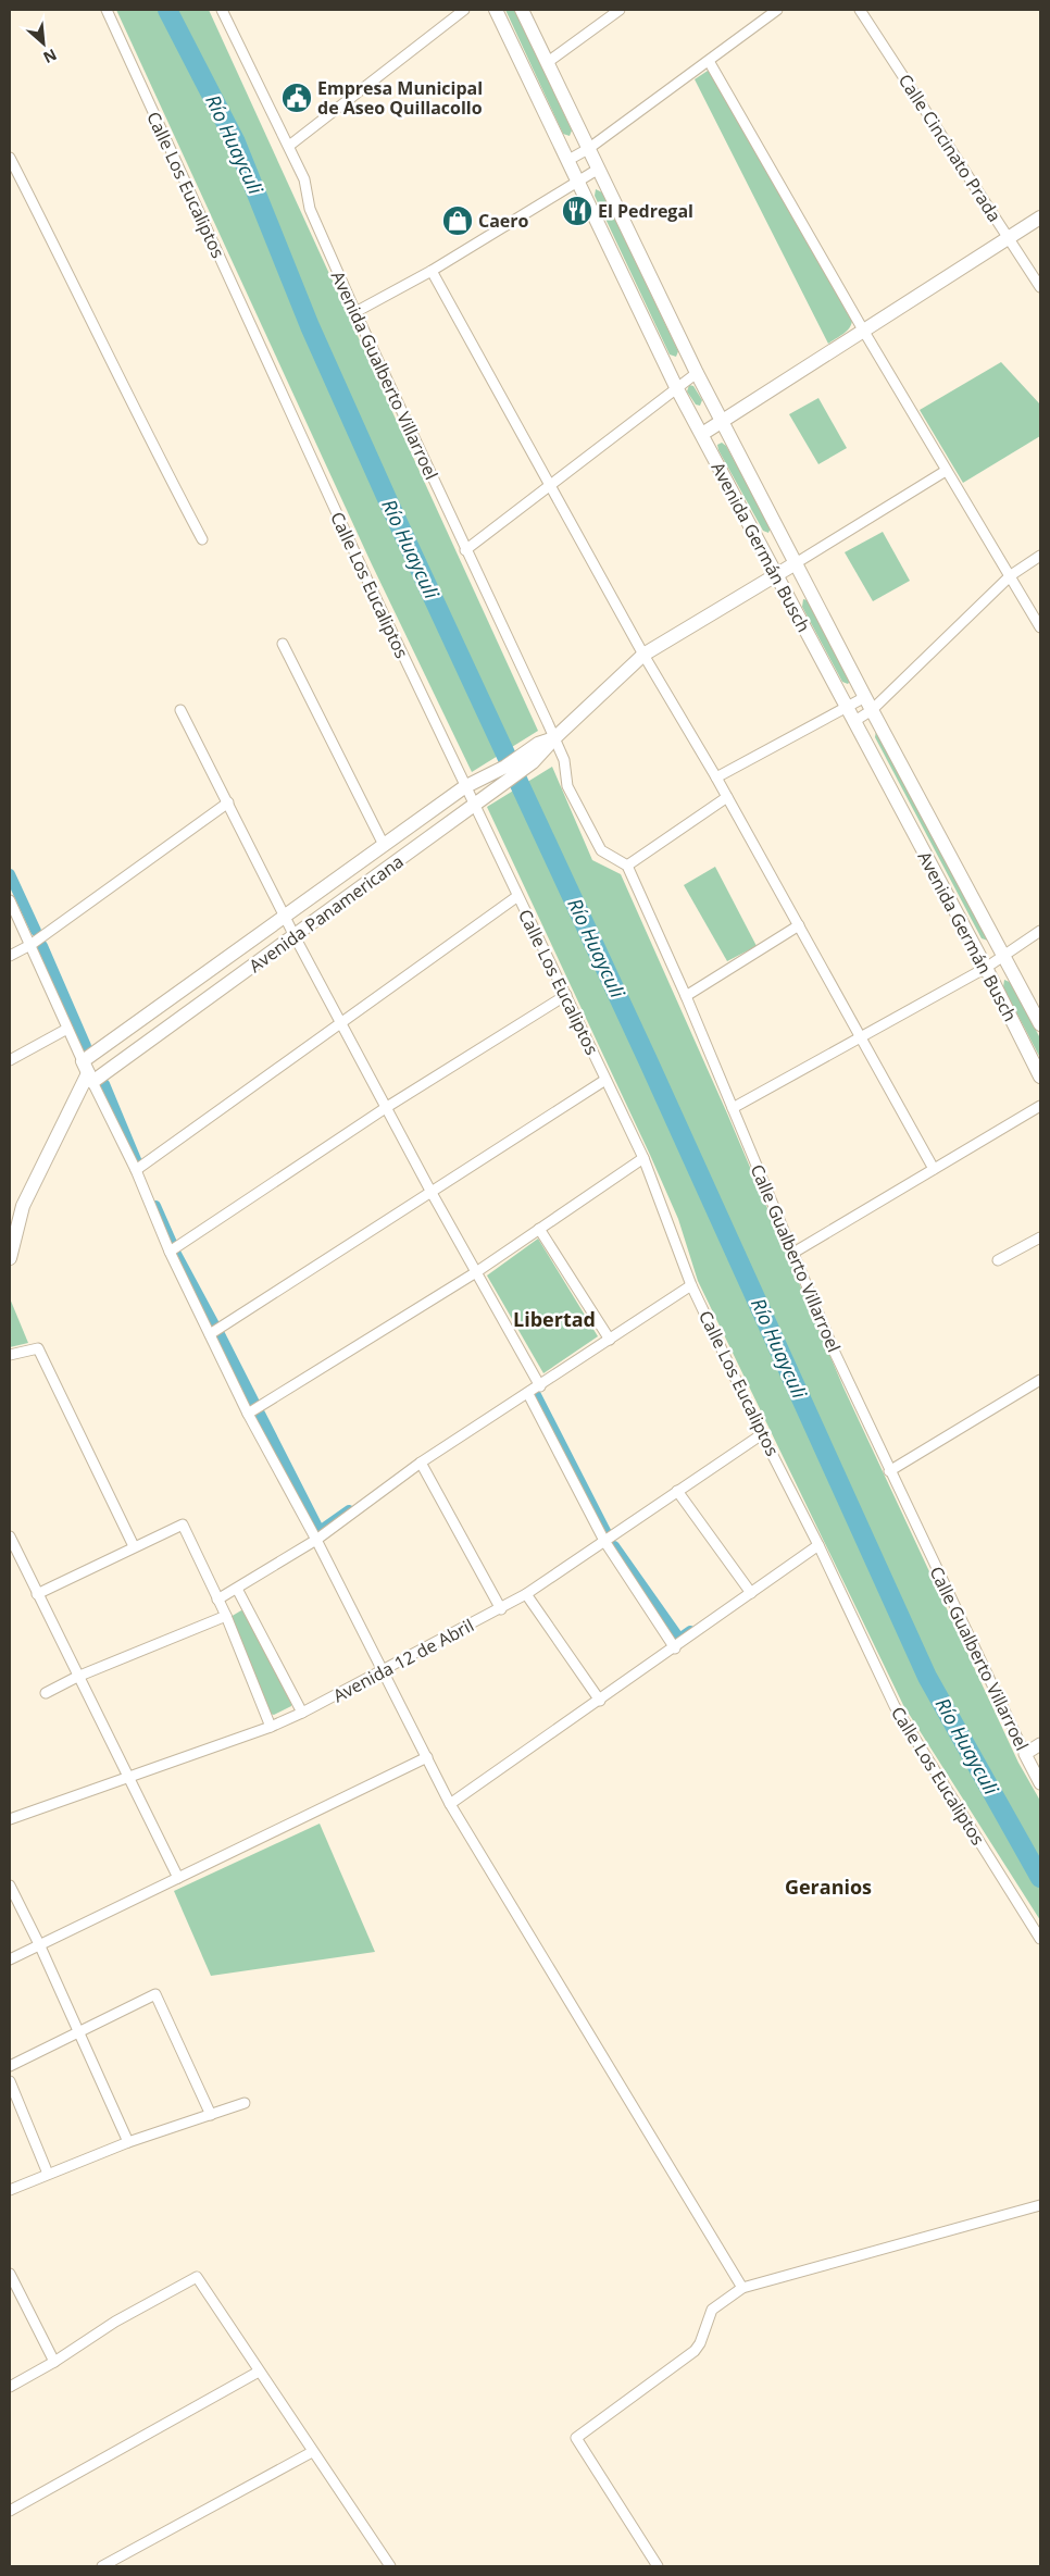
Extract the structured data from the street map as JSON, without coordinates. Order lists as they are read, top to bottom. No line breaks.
{"streets":{"main road":["Avenida Germán Busch","Avenida Panamericana"],"street":["Calle Cincinato Prada","Calle Los Eucaliptos","Avenida Gualberto Villarroel","Calle Gualberto Villarroel","Avenida 12 de Abril"]},"crossings":[["Calle Los Eucaliptos","Avenida Panamericana"],["Calle Los Eucaliptos","Avenida 12 de Abril"],["Avenida Gualberto Villarroel","Avenida Panamericana"],["Avenida Germán Busch","Avenida Panamericana"]],"districts":["Libertad","Geranios"],"water":["Río Huayculi"],"places":{"public building":["Empresa Municipal de Aseo Quillacollo"],"restaurant":["El Pedregal"],"shop":["Caero"]},"north":"bottom right"}
